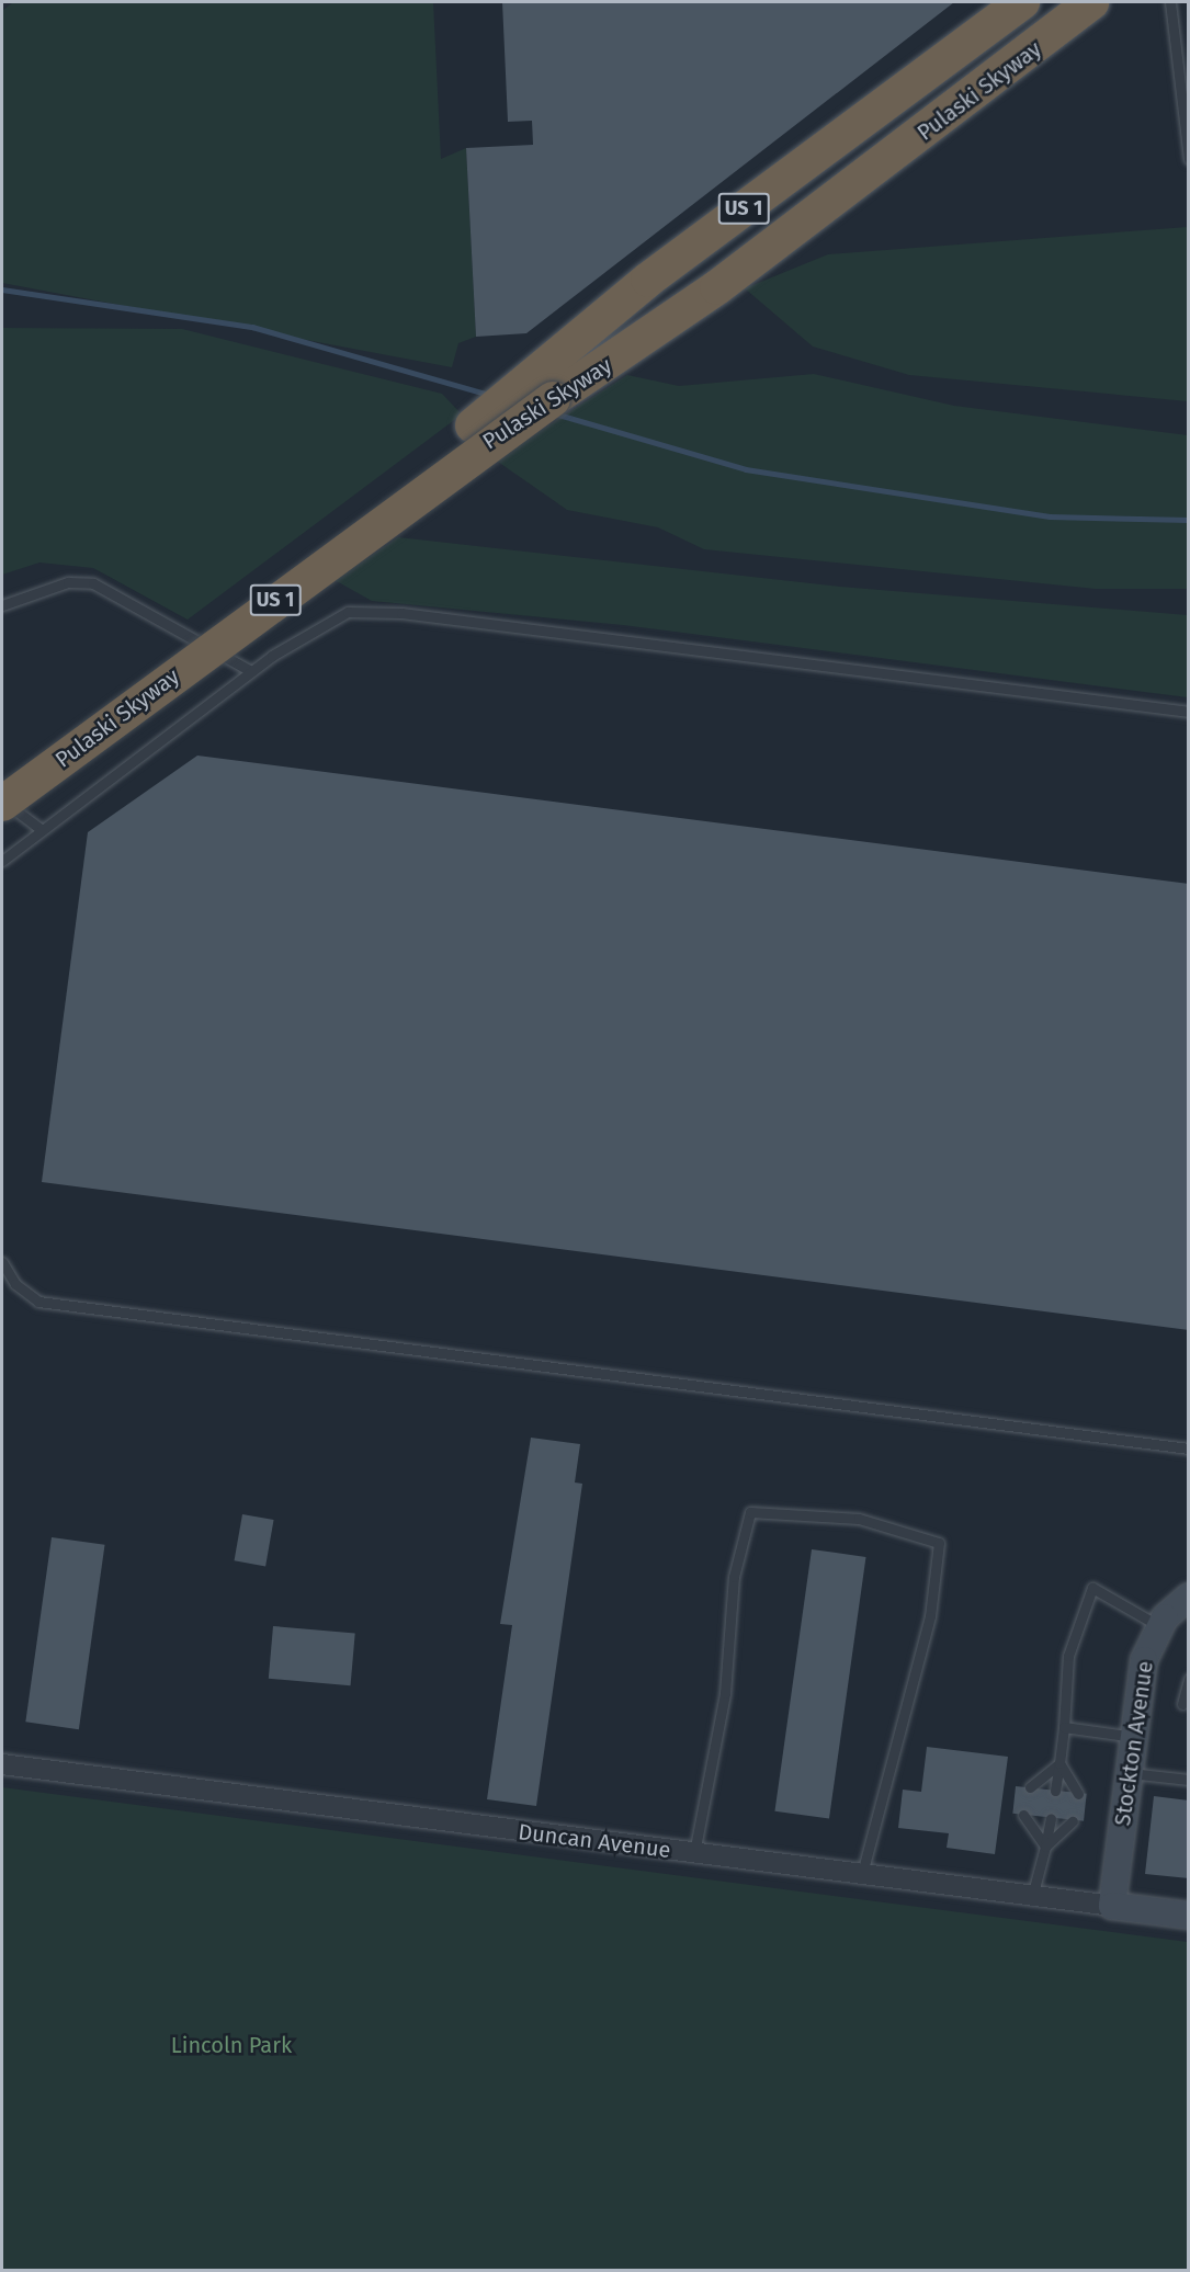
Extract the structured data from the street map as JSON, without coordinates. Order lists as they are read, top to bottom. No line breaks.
{"streets":{"highway":["Pulaski Skyway","US 1"],"main road":["Stockton Avenue","Duncan Avenue"]},"crossings":[["Stockton Avenue","Duncan Avenue"]],"parks":["Lincoln Park"]}
